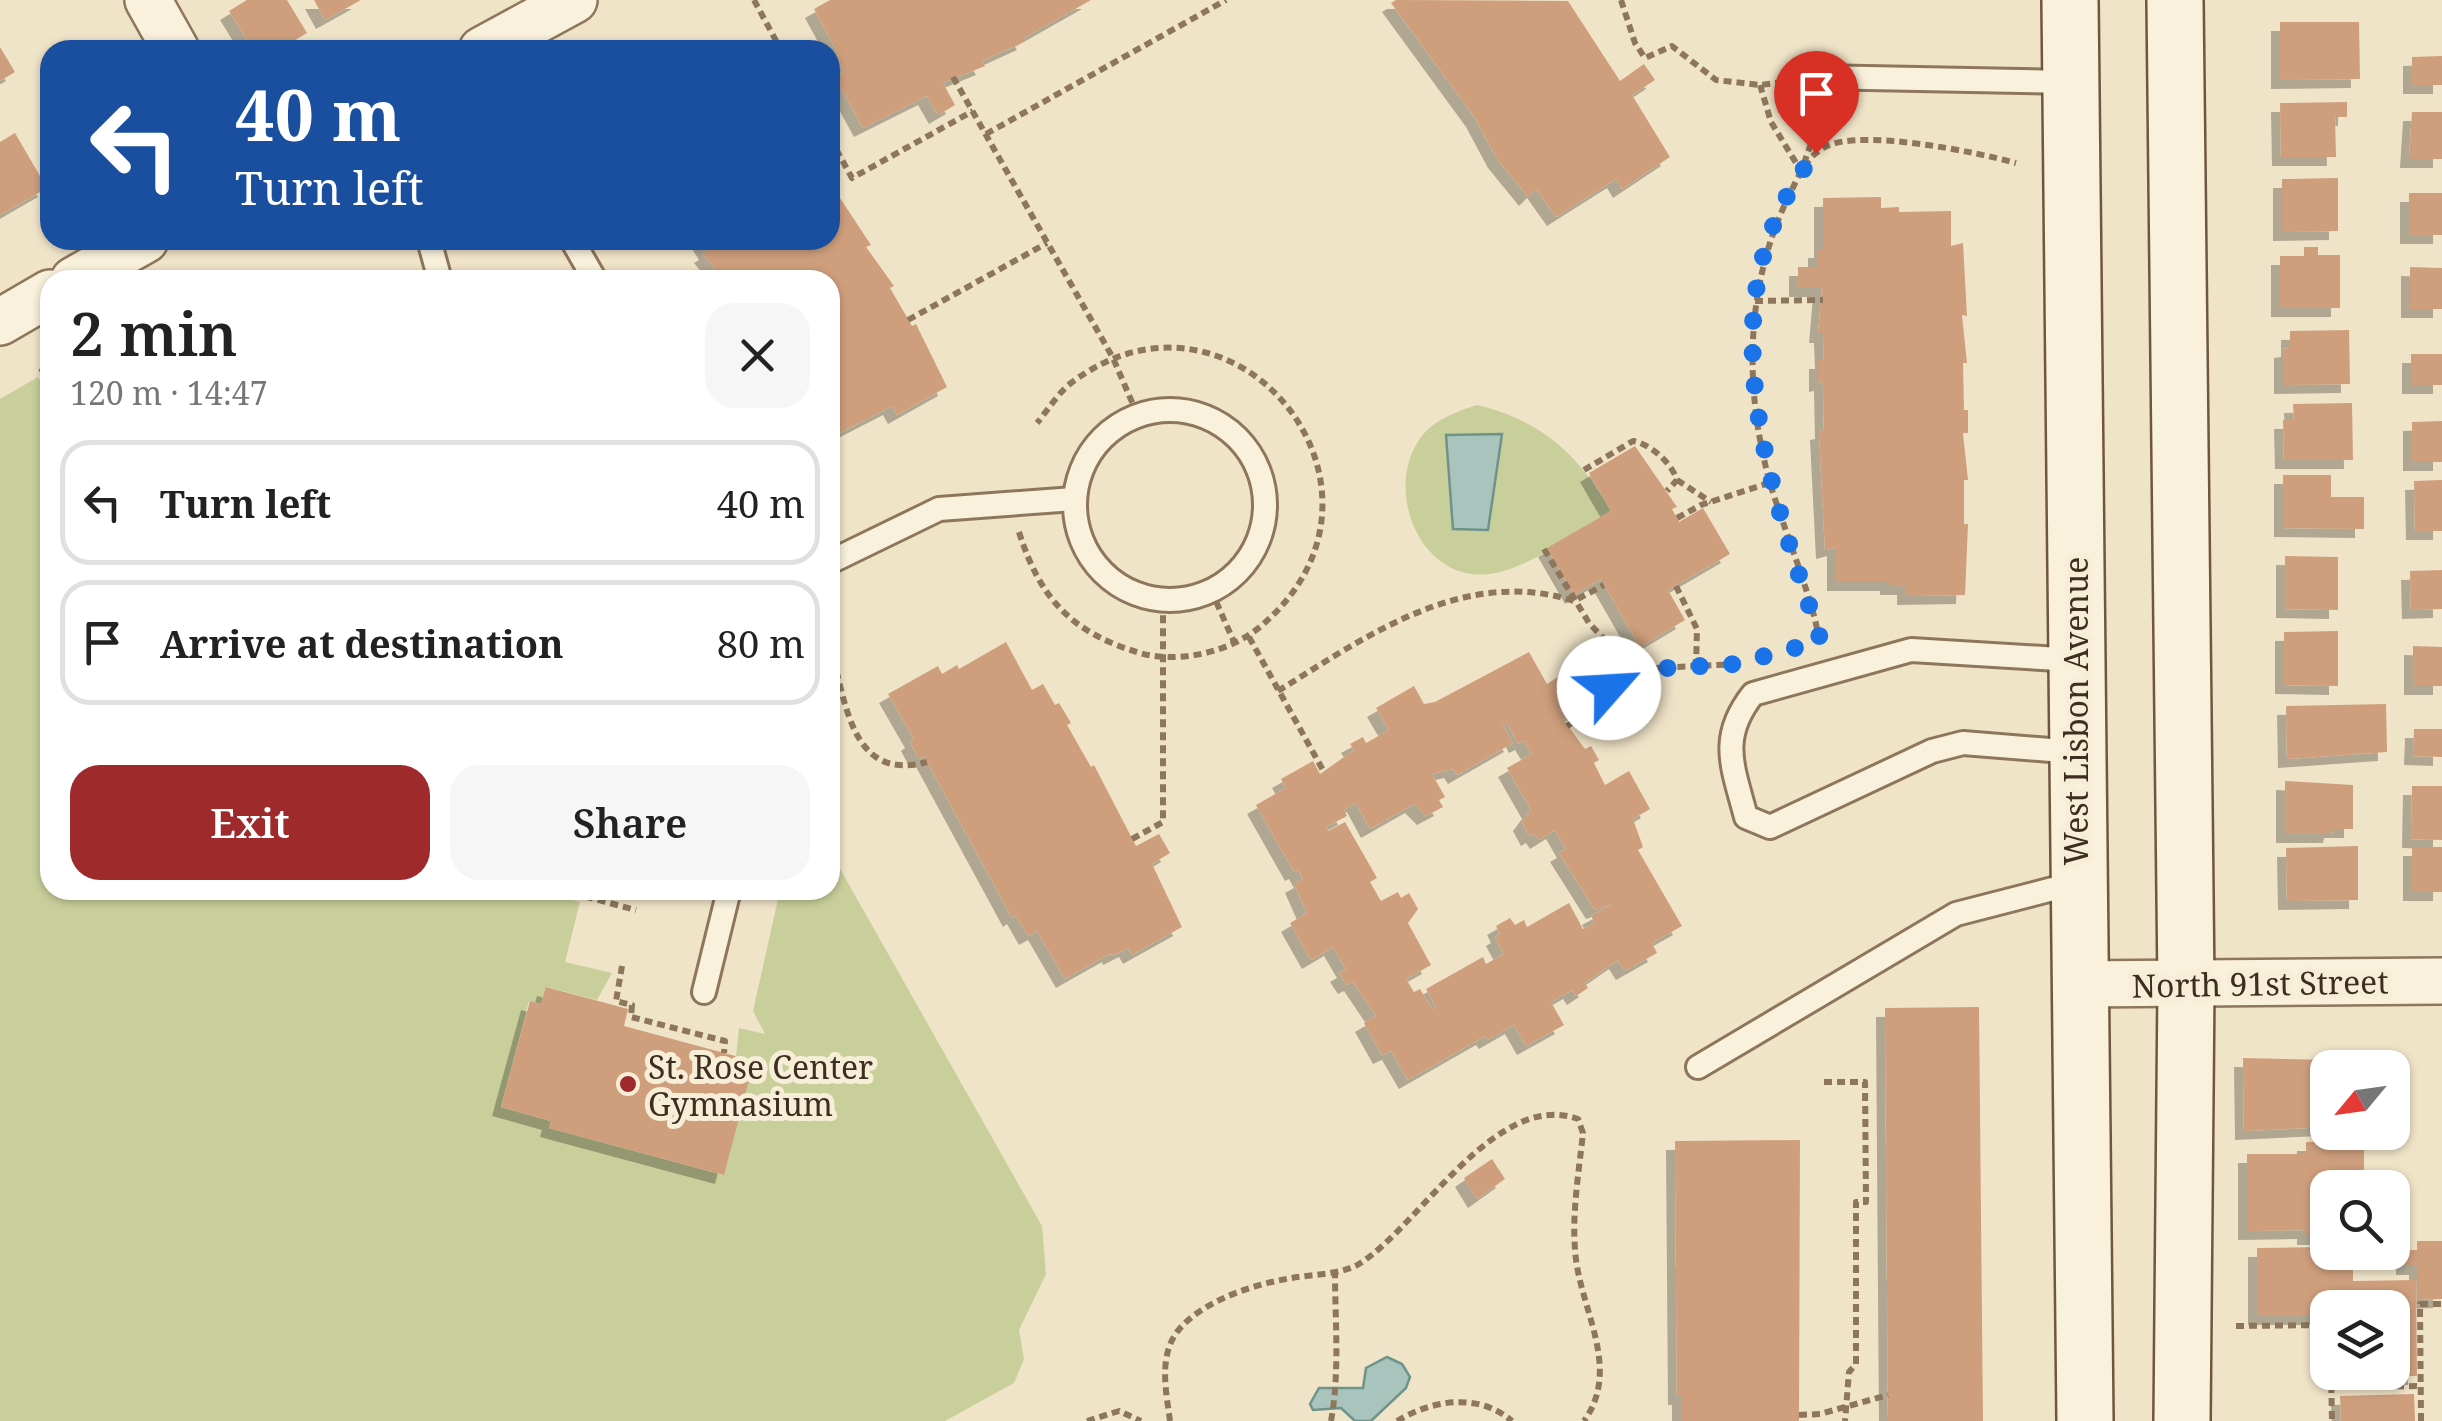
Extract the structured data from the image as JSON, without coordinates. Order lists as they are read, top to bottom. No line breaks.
{"streets":{"main road":["West Lisbon Avenue"],"street":["North 91st Street"]},"crossings":[["West Lisbon Avenue","North 91st Street"]],"places":["St. Rose Center Gymnasium"],"north":"bottom left","page":{"turn":["40 m","Turn left"],"heading":["2 min","120 m · 14:47"],"list":[{"name":"Turn left","value":"40 m"},{"name":"Arrive at destination","value":"80 m"}],"buttons":["Exit","Share"]}}
